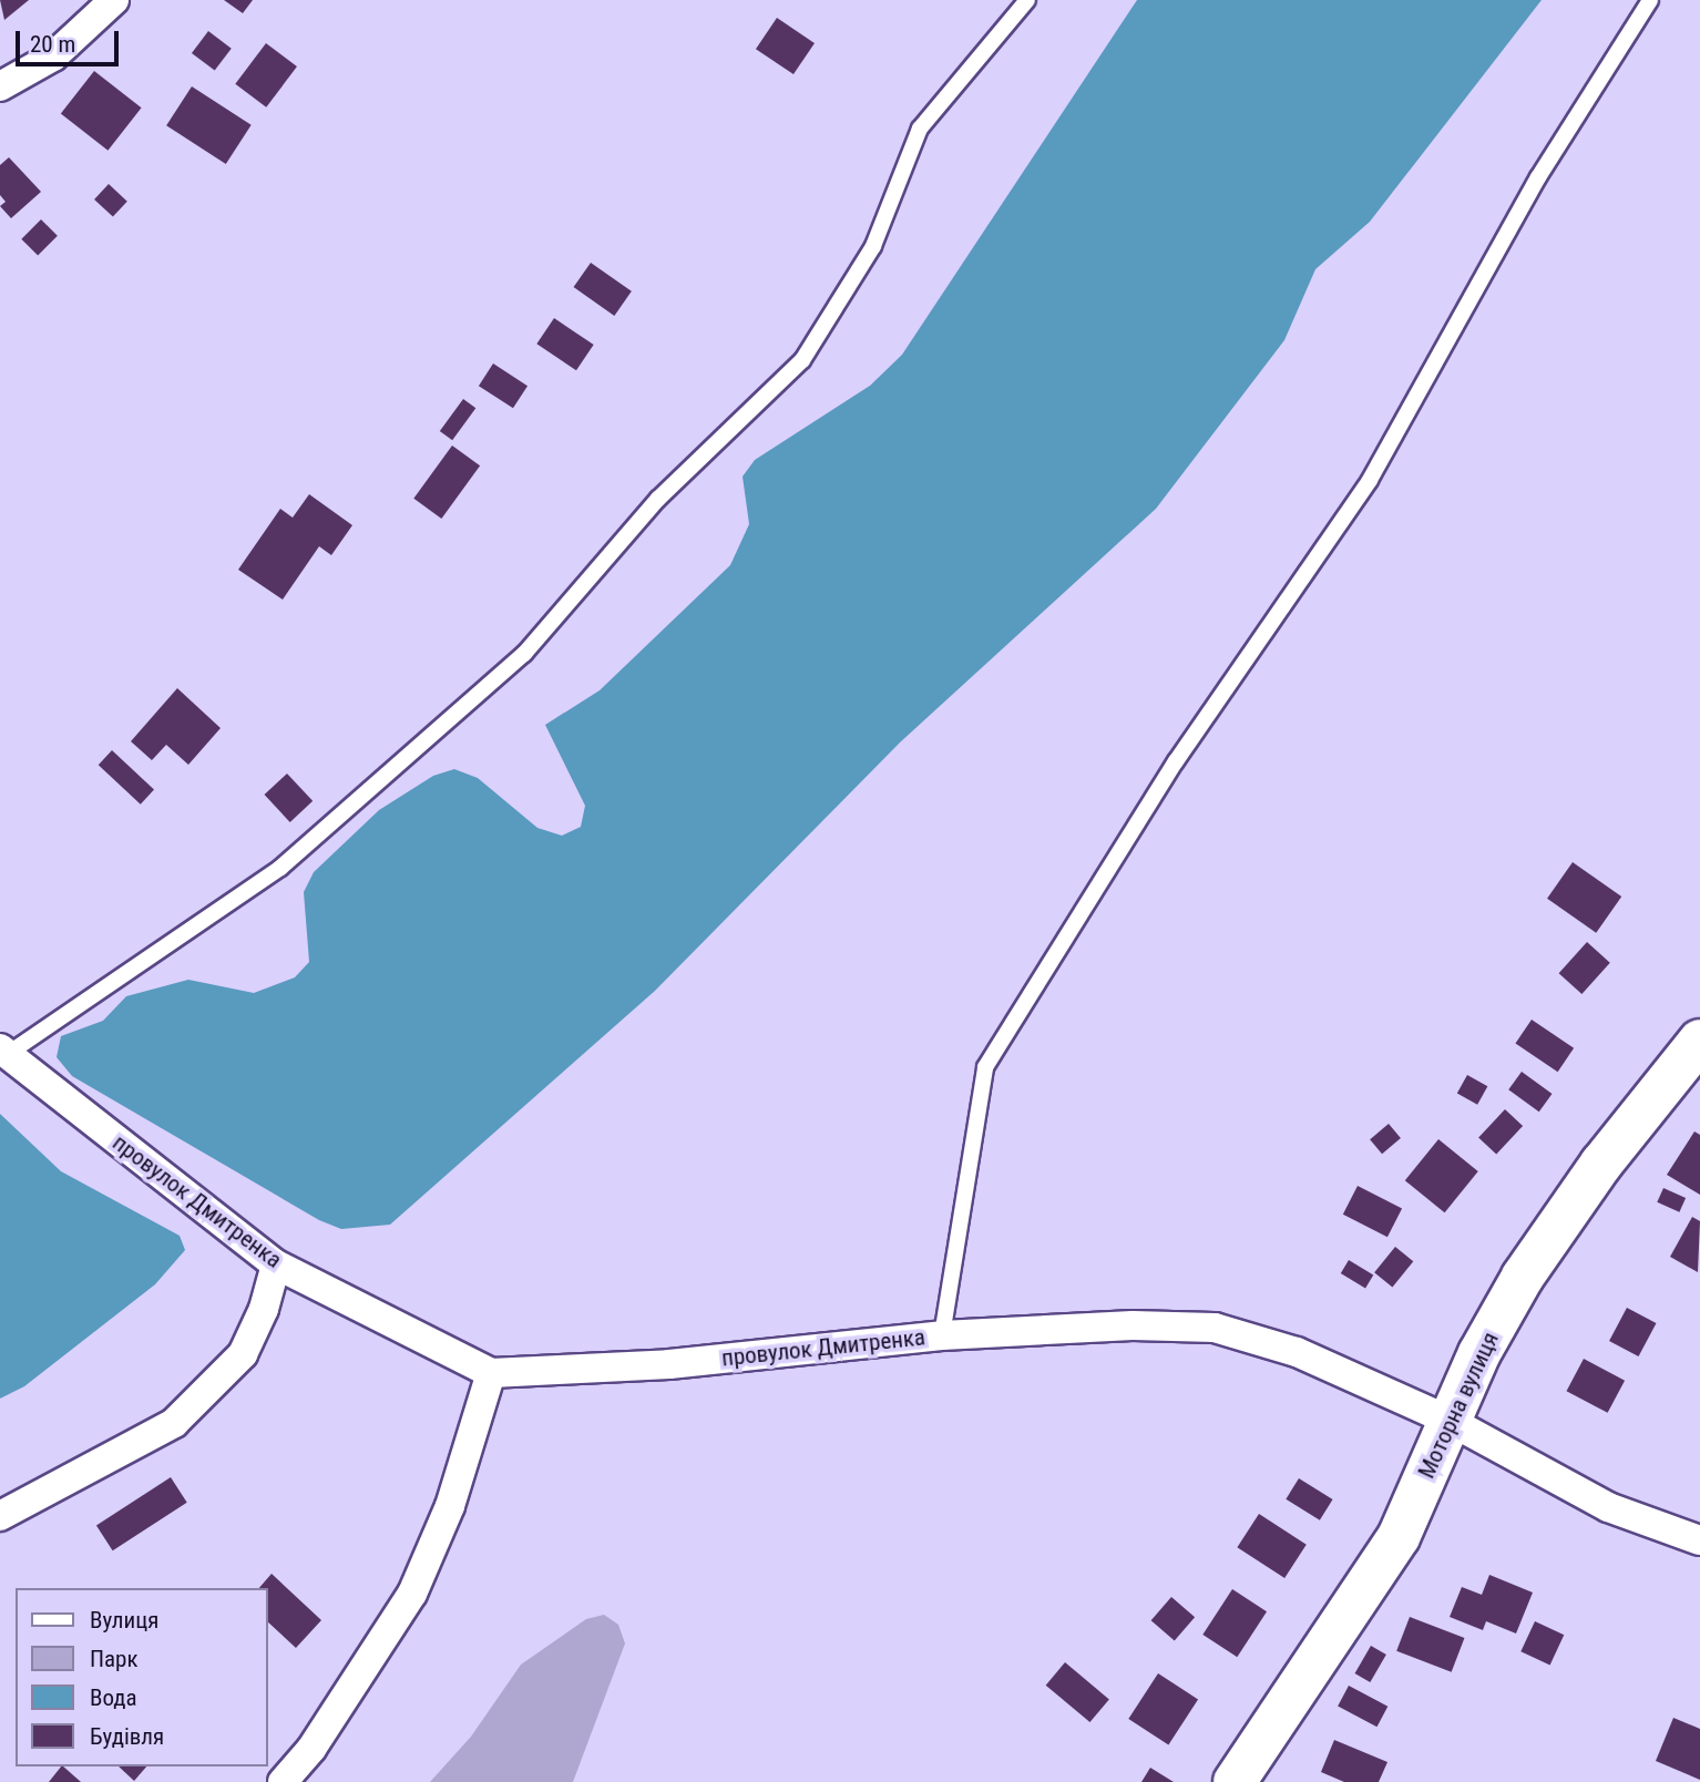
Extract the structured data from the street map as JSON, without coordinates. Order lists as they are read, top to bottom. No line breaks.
{"streets":{"street":["провулок Дмитренка","Моторна вулиця"]},"crossings":[["провулок Дмитренка","Моторна вулиця"]],"legend":["Вулиця","Парк","Вода","Будівля"],"scale_bar":"20 m"}
